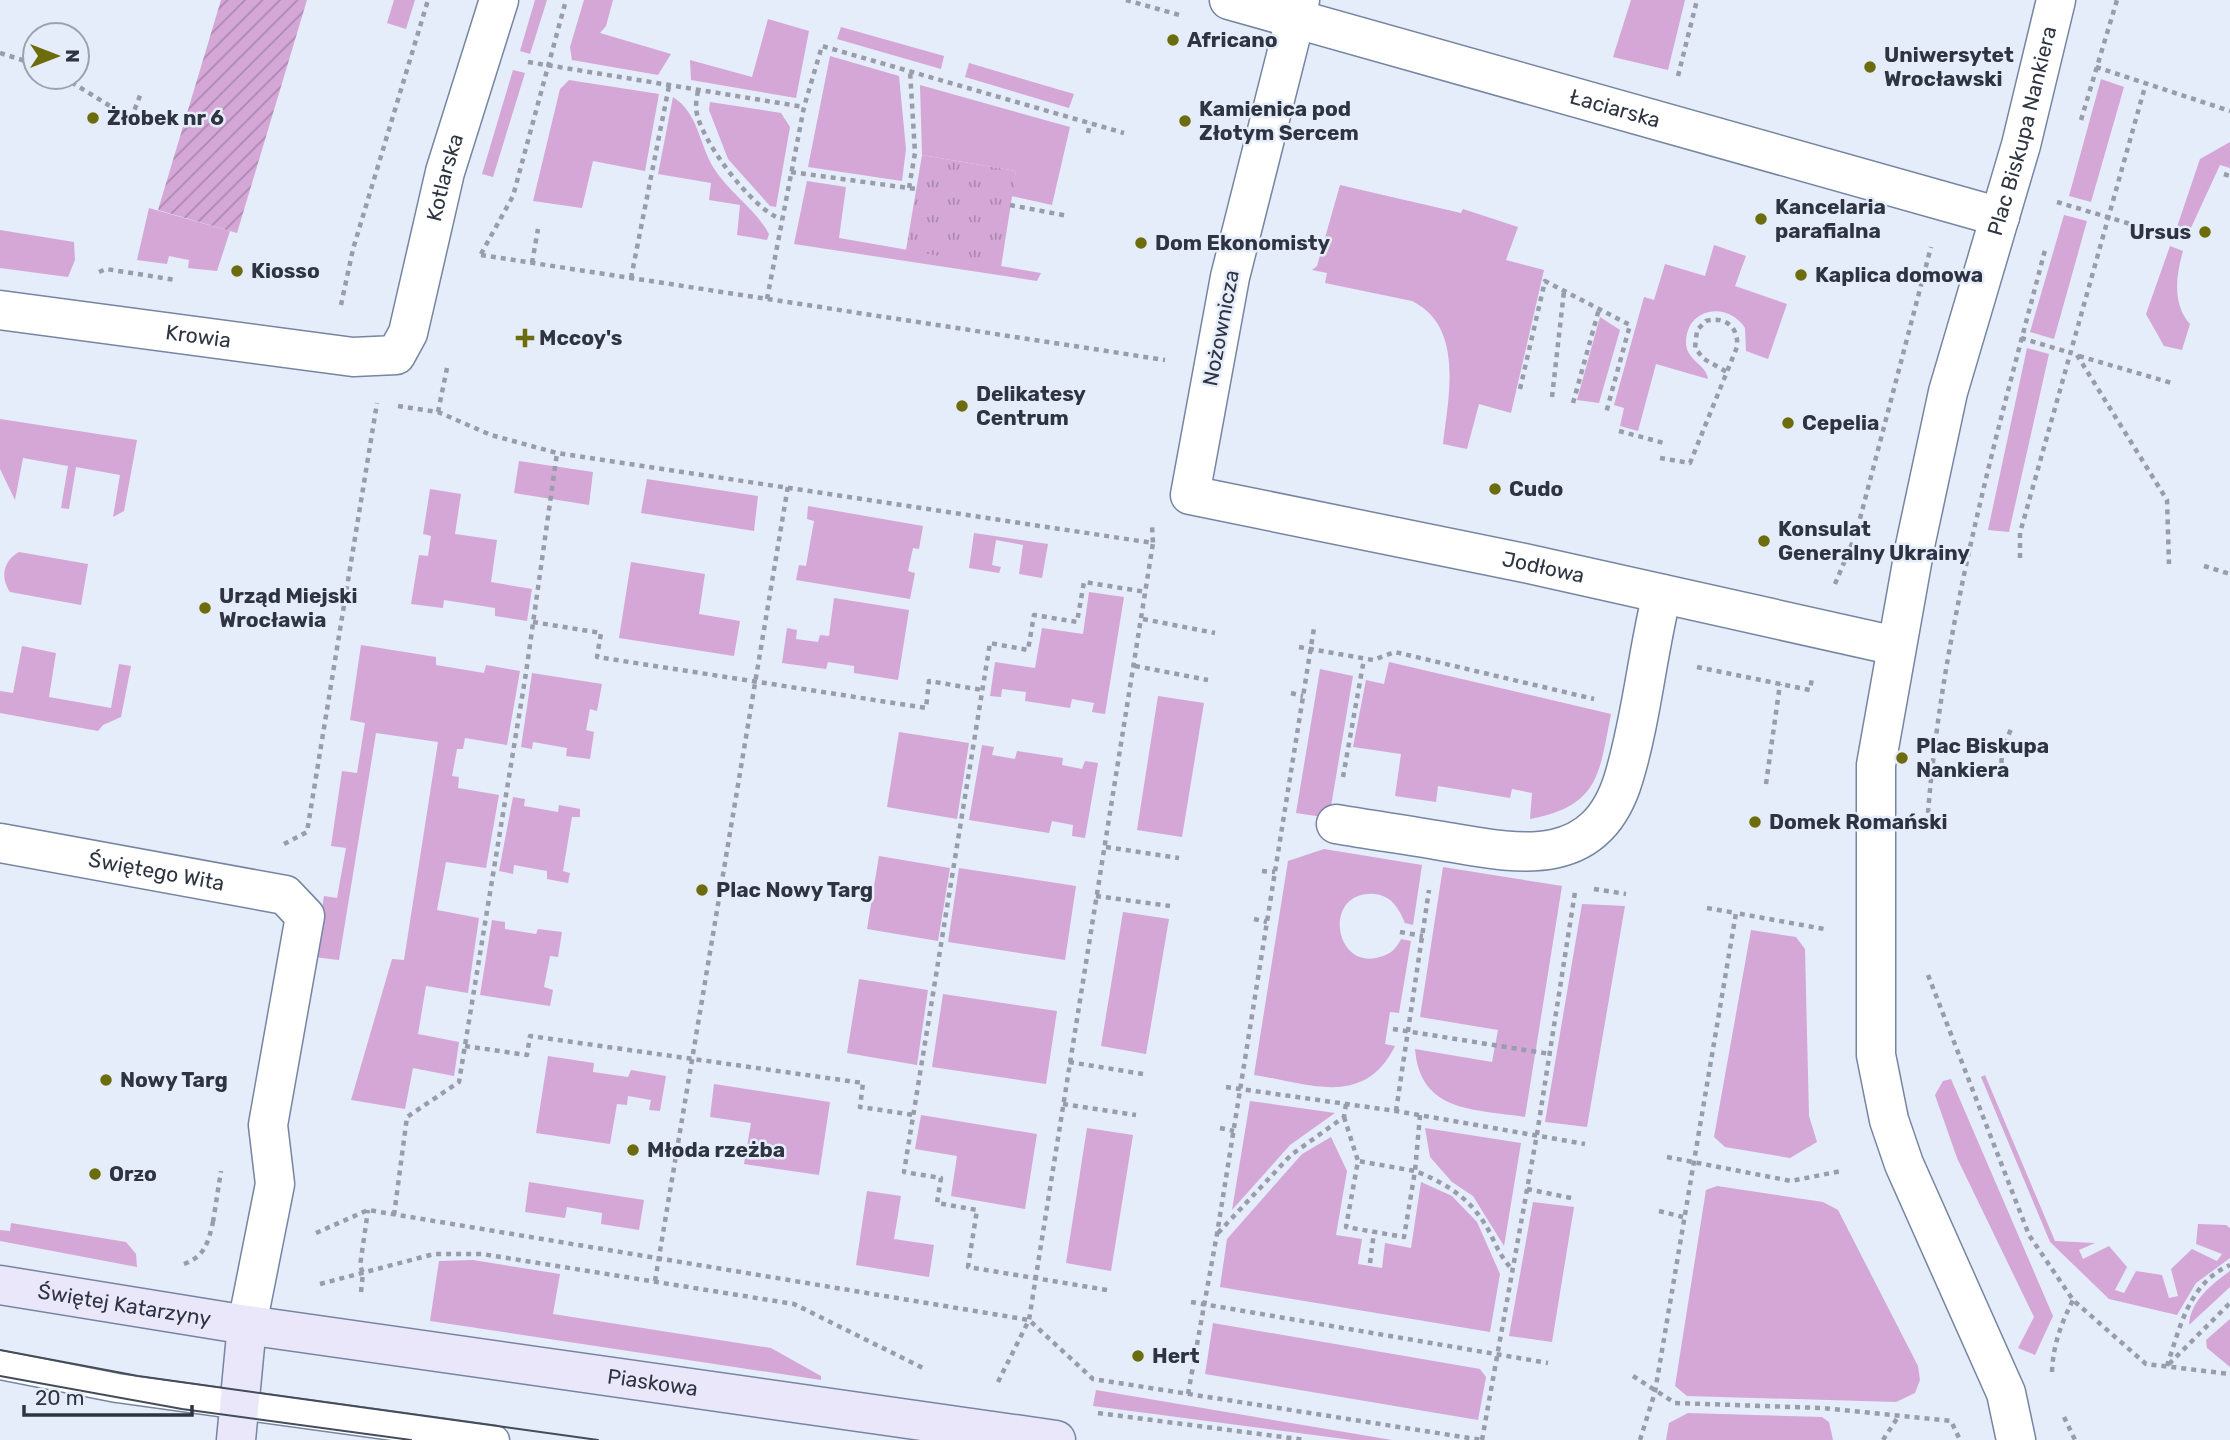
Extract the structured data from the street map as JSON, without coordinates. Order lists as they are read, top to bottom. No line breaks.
{"streets":{"street":["Łaciarska","Plac Biskupa Nankiera","Kotlarska","Nożownicza","Krowia","Jodłowa","Świętego Wita","Świętej Katarzyny","Piaskowa"]},"crossings":[["Łaciarska","Plac Biskupa Nankiera"],["Łaciarska","Nożownicza"],["Plac Biskupa Nankiera","Jodłowa"],["Kotlarska","Krowia"],["Nożownicza","Jodłowa"],["Świętej Katarzyny","Piaskowa"]],"places":{"other":["Africano","Uniwersytet Wrocławski","Żłobek nr 6","Kamienica pod Złotym Sercem","Kancelaria parafialna","Ursus","Dom Ekonomisty","Kiosso","Kaplica domowa","Delikatesy Centrum","Cepelia","Cudo","Konsulat Generalny Ukrainy","Urząd Miejski Wrocławia","Plac Biskupa Nankiera","Domek Romański","Plac Nowy Targ","Nowy Targ","Młoda rzeżba","Orƶo","Hert"],"health":["Mccoy's"]},"scale_bar":"20 m","north":"right"}
